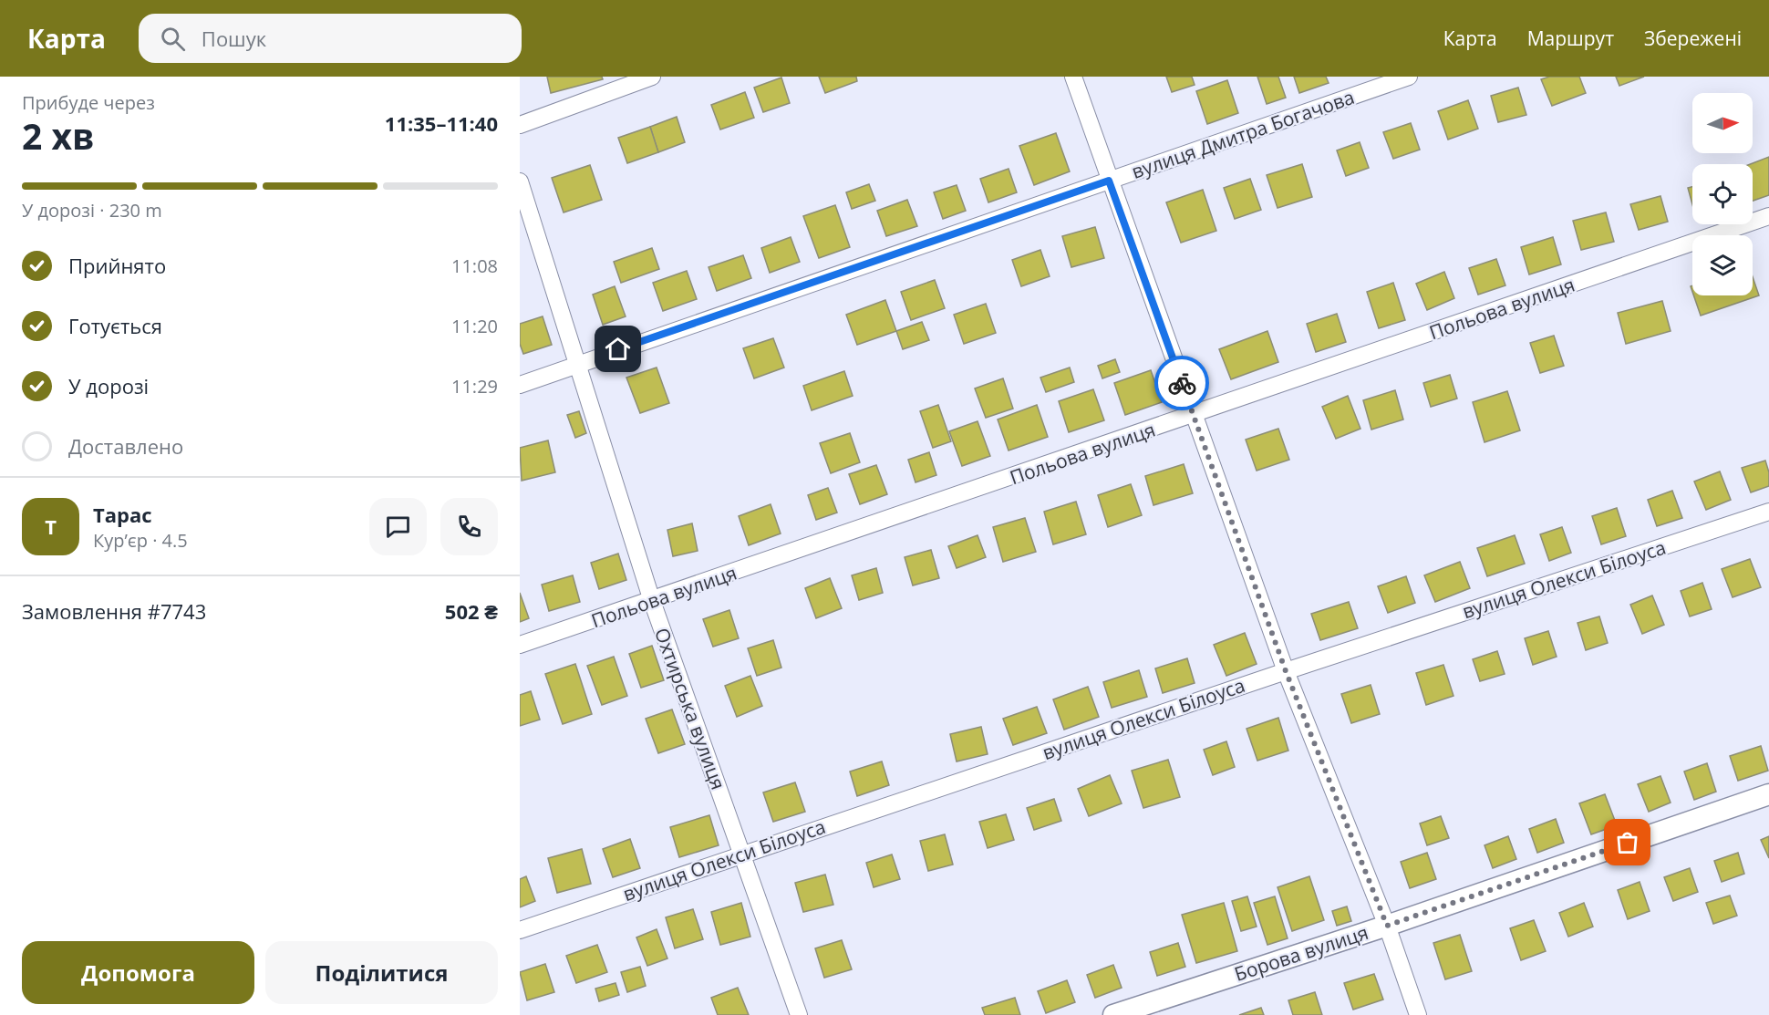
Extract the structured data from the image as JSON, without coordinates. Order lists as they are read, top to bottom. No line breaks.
{"streets":{"street":["вулиця Дмитра Богачова","Польова вулиця","вулиця Олекси Білоуса","Охтирська вулиця","Борова вулиця"]},"crossings":[["вулиця Дмитра Богачова","Охтирська вулиця"],["Польова вулиця","Охтирська вулиця"],["вулиця Олекси Білоуса","Охтирська вулиця"]],"north":"right","page":{"header":"Карта","search":"Пошук","nav":["Карта","Маршрут","Збережені"],"heading":["2 хв","Прибуде через","11:35–11:40"],"panel":["Тарас","Кур’єр · 4.5","Замовлення #7743","502 ₴"],"bar":"У дорозі · 230 m","list":[["Прийнято","11:08"],["Готується","11:20"],["У дорозі","11:29"],"Доставлено"],"round":"Т","buttons":["Допомога","Поділитися"]}}
